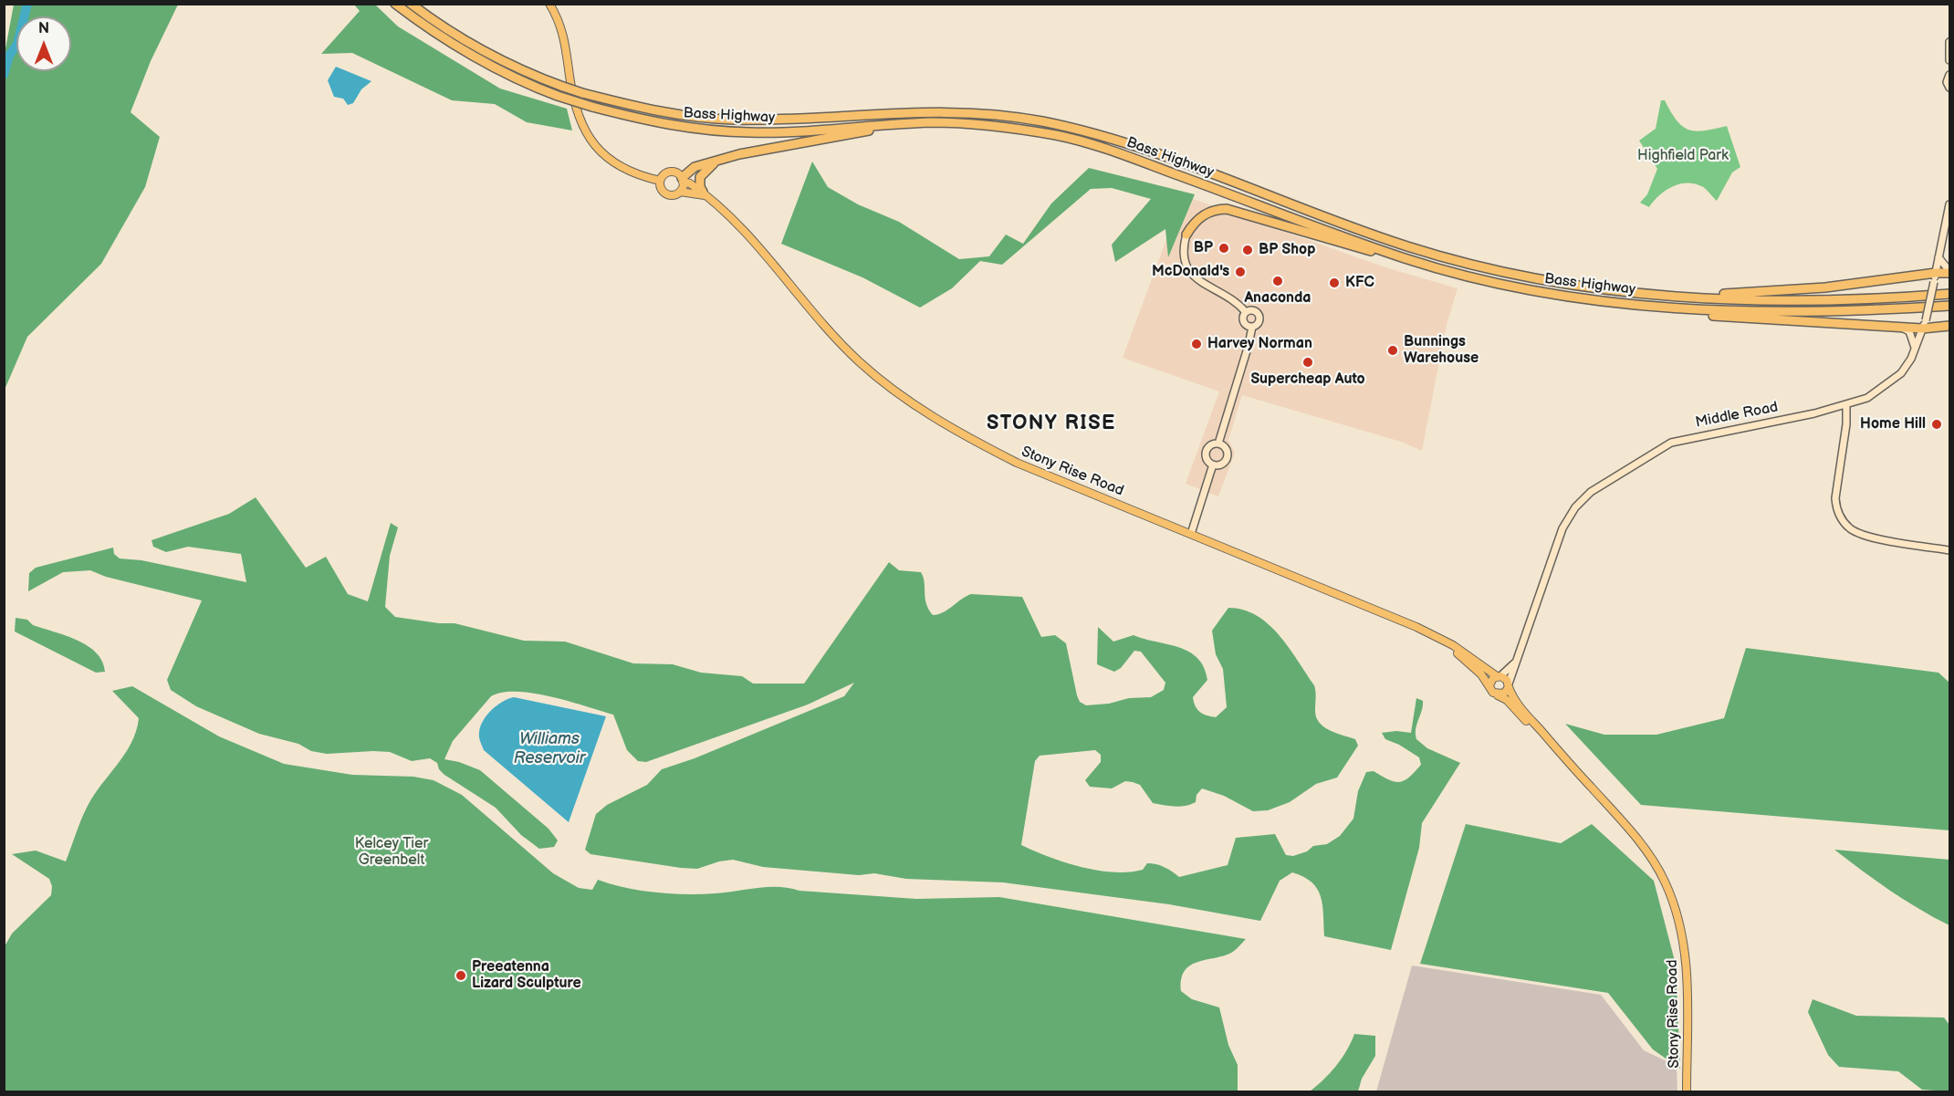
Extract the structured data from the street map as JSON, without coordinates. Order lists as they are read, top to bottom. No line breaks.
{"streets":{"highway":["Bass Highway"],"main road":["Middle Road","Stony Rise Road"]},"crossings":[["Middle Road","Stony Rise Road"]],"districts":["STONY RISE"],"water":["Williams Reservoir"],"parks":["Highfield Park","Kelcey Tier Greenbelt"],"places":["BP","BP Shop","McDonald's","Anaconda","KFC","Harvey Norman","Bunnings Warehouse","Supercheap Auto","Home Hill","Preeatenna Lizard Sculpture"],"north":"top"}
